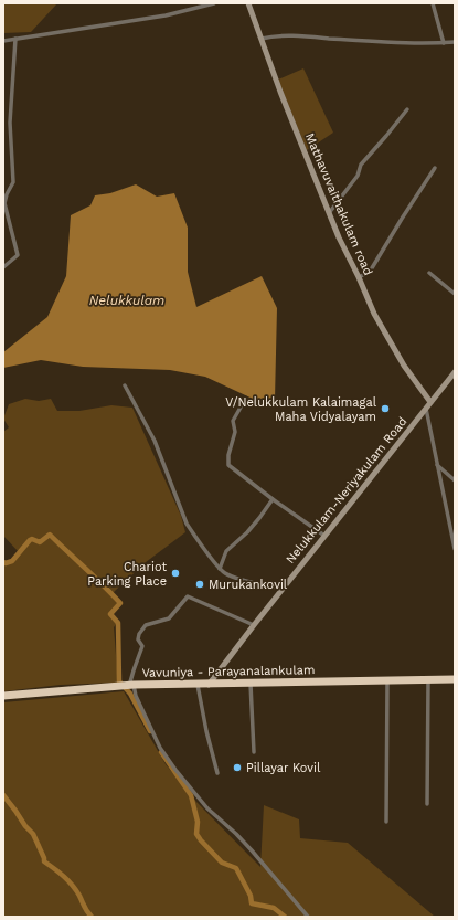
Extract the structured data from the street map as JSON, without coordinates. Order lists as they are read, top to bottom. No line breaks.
{"streets":{"highway":["Vavuniya - Parayanalankulam"],"street":["Mathavuvaithakulam road","Nelukkulam-Neriyakulam Road"]},"crossings":[["Mathavuvaithakulam road","Nelukkulam-Neriyakulam Road"],["Nelukkulam-Neriyakulam Road","Vavuniya - Parayanalankulam"]],"water":["Nelukkulam"],"places":["V/Nelukkulam Kalaimagal Maha Vidyalayam","Chariot Parking Place","Murukankovil","Pillayar Kovil"]}
